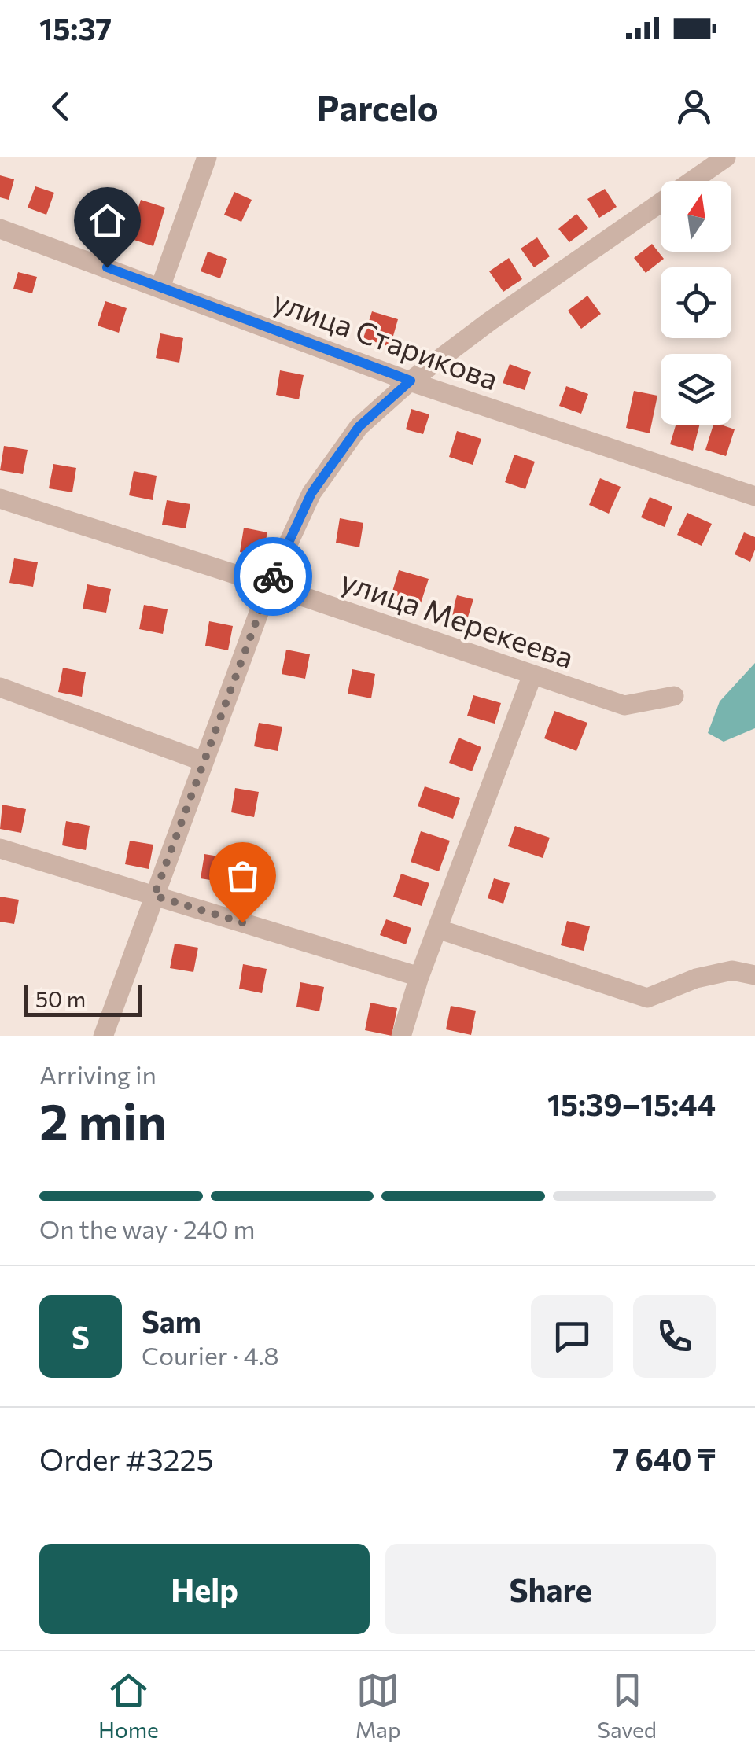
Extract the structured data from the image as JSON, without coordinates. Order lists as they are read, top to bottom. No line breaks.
{"streets":{"street":["улица Старикова","улица Мерекеева"]},"scale_bar":"50 m","north":"top","page":{"status":"15:37","header":"Parcelo","scale":"50 m","heading":["2 min","Arriving in","15:39–15:44"],"panel":["Sam","Courier · 4.8","Order #3225","7 640 ₸"],"bar":"On the way · 240 m","round":"S","buttons":["Help","Share"],"tabs":["Home","Map","Saved"]}}
